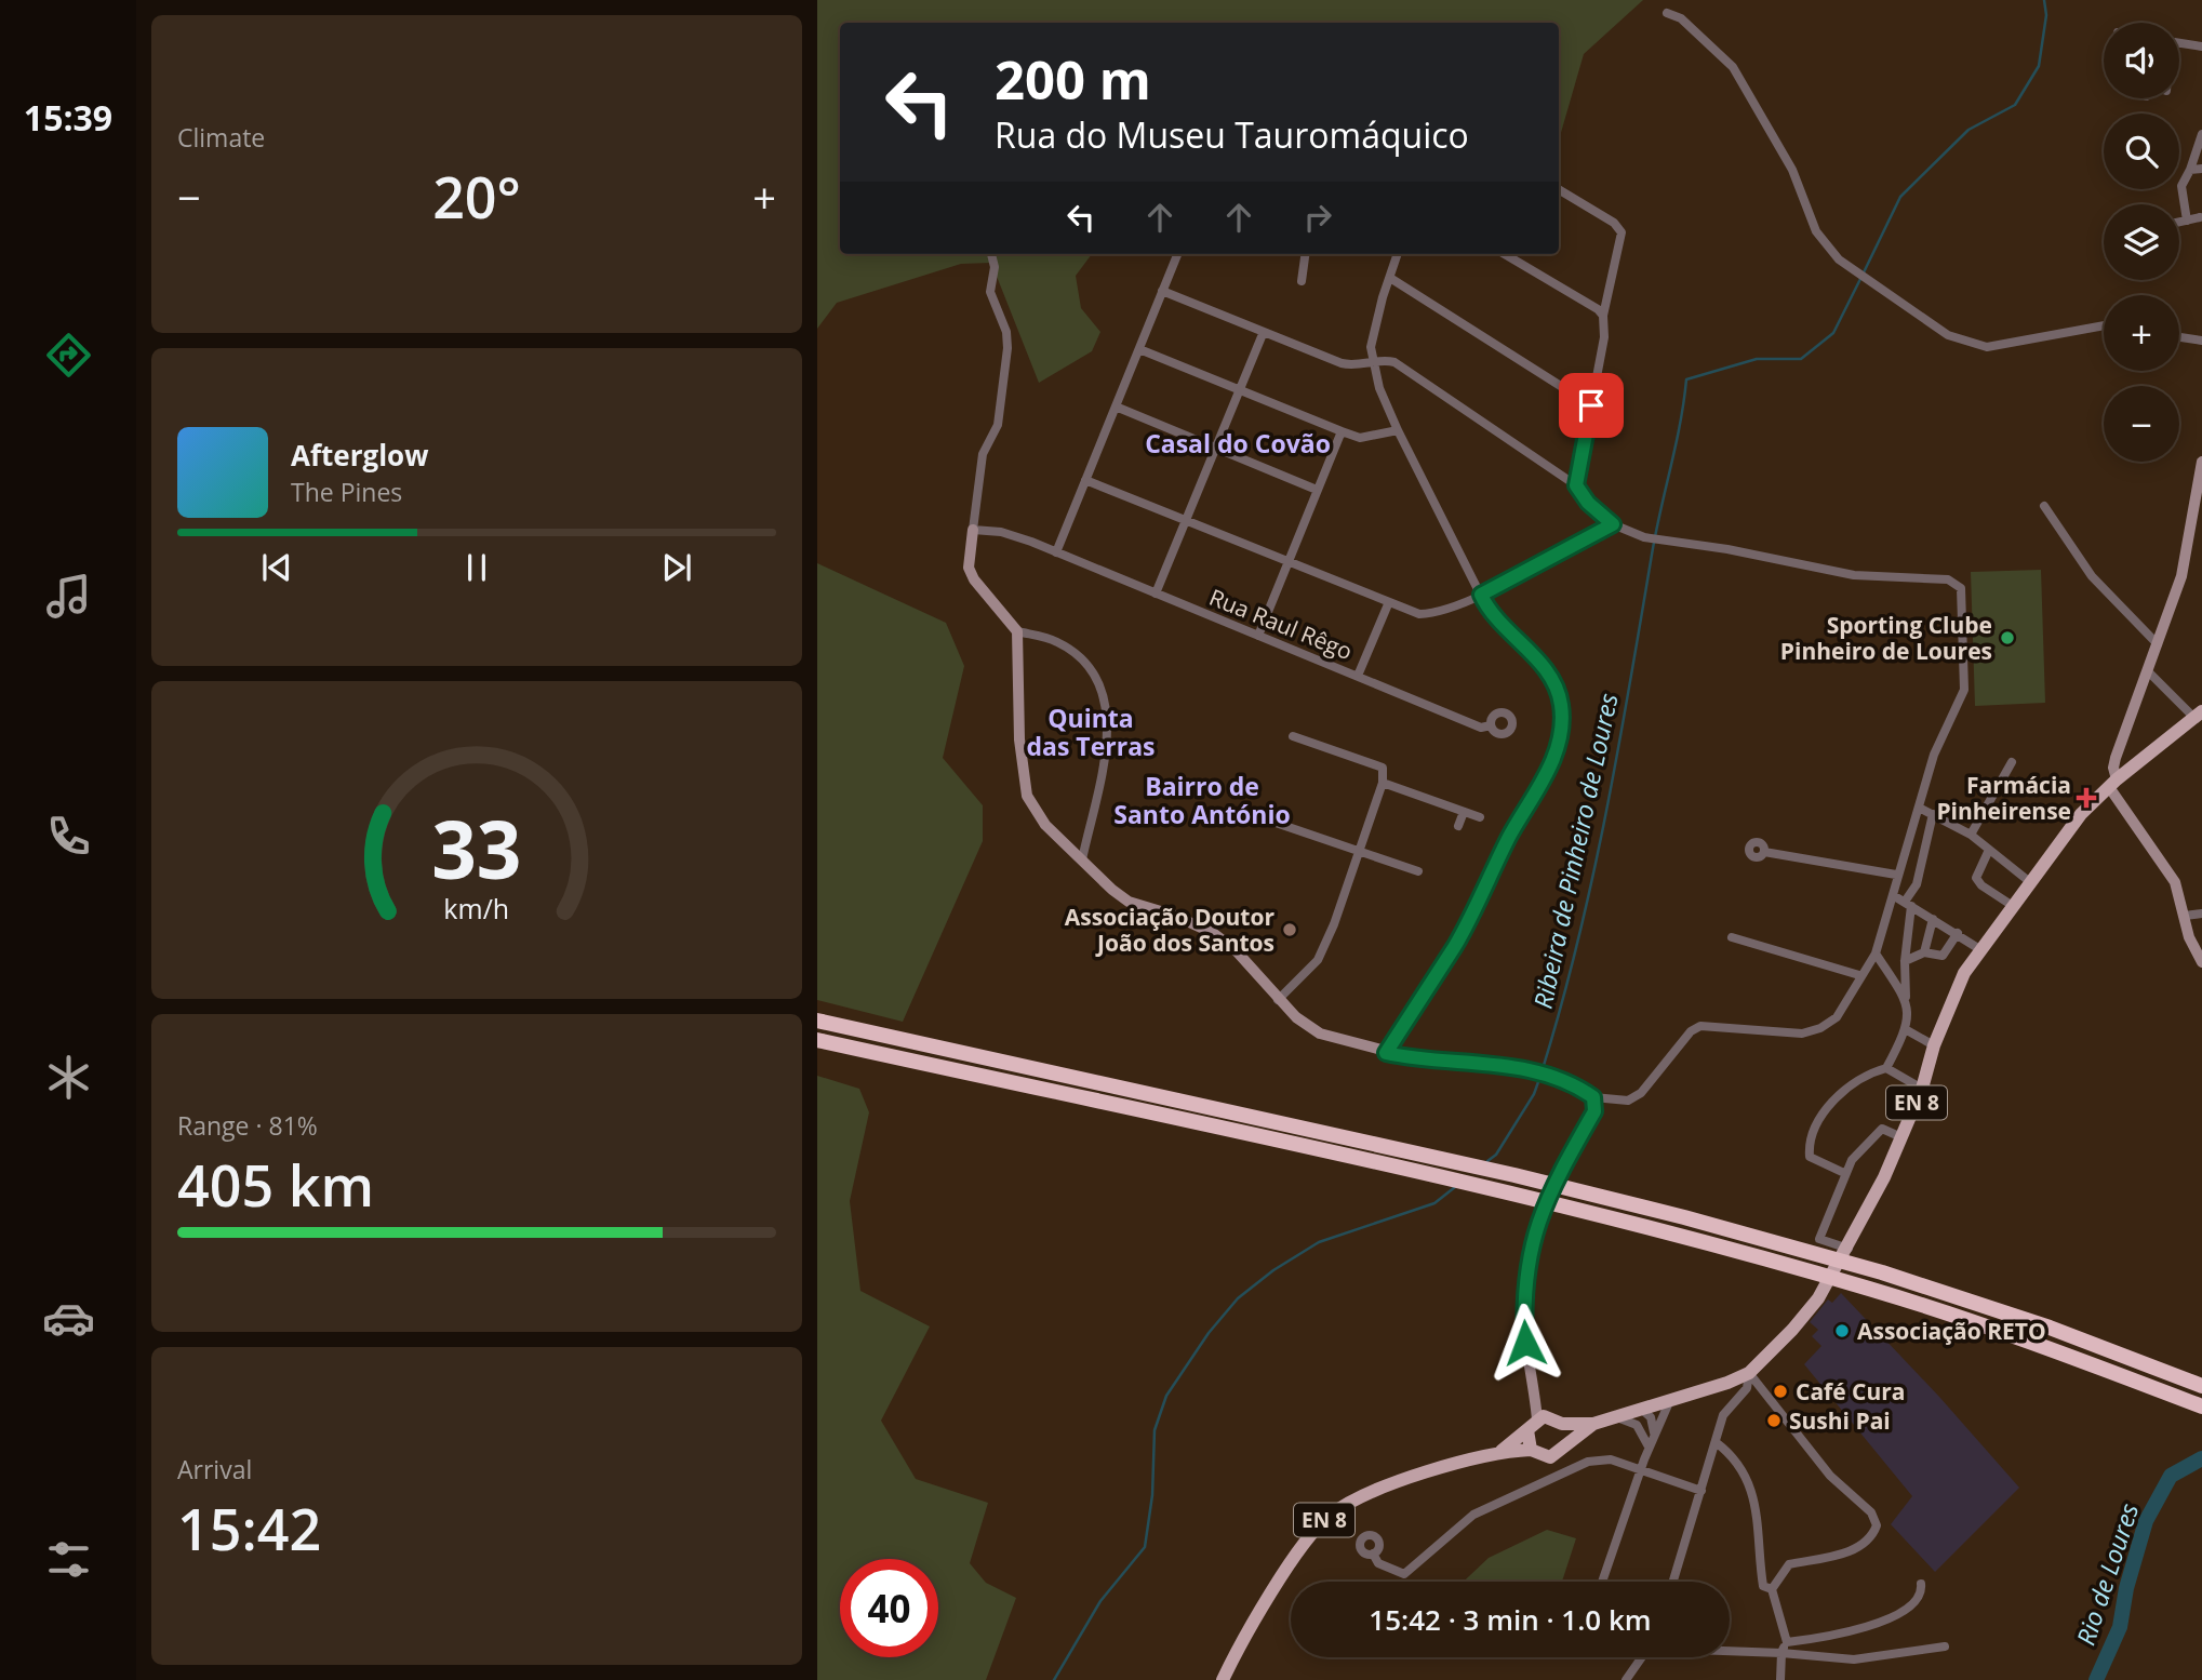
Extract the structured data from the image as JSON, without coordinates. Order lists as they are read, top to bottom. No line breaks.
{"streets":{"main road":["EN 8"],"street":["Rua Raul Rêgo"]},"districts":["Casal do Covão","Quinta das Terras","Bairro de Santo António"],"water":["Ribeira de Pinheiro de Loures","Rio de Loures"],"places":{"other":["Sporting Clube Pinheiro de Loures","Associação Doutor João dos Santos","Associação RETO","Café Cura","Sushi Pai"],"health":["Farmácia Pinheirense"]},"page":{"tabs":"15:39","tile":["Climate",["Range · 81%","405 km"],["Arrival","15:42"]],"map_buttons":["+","−"],"turn":["200 m","Rua do Museu Tauromáquico"],"heat":["−","20°","+"],"song":["Afterglow","The Pines"],"limit":"40","trip":"15:42 · 3 min · 1.0 km","gauge":["33","km/h"]}}
